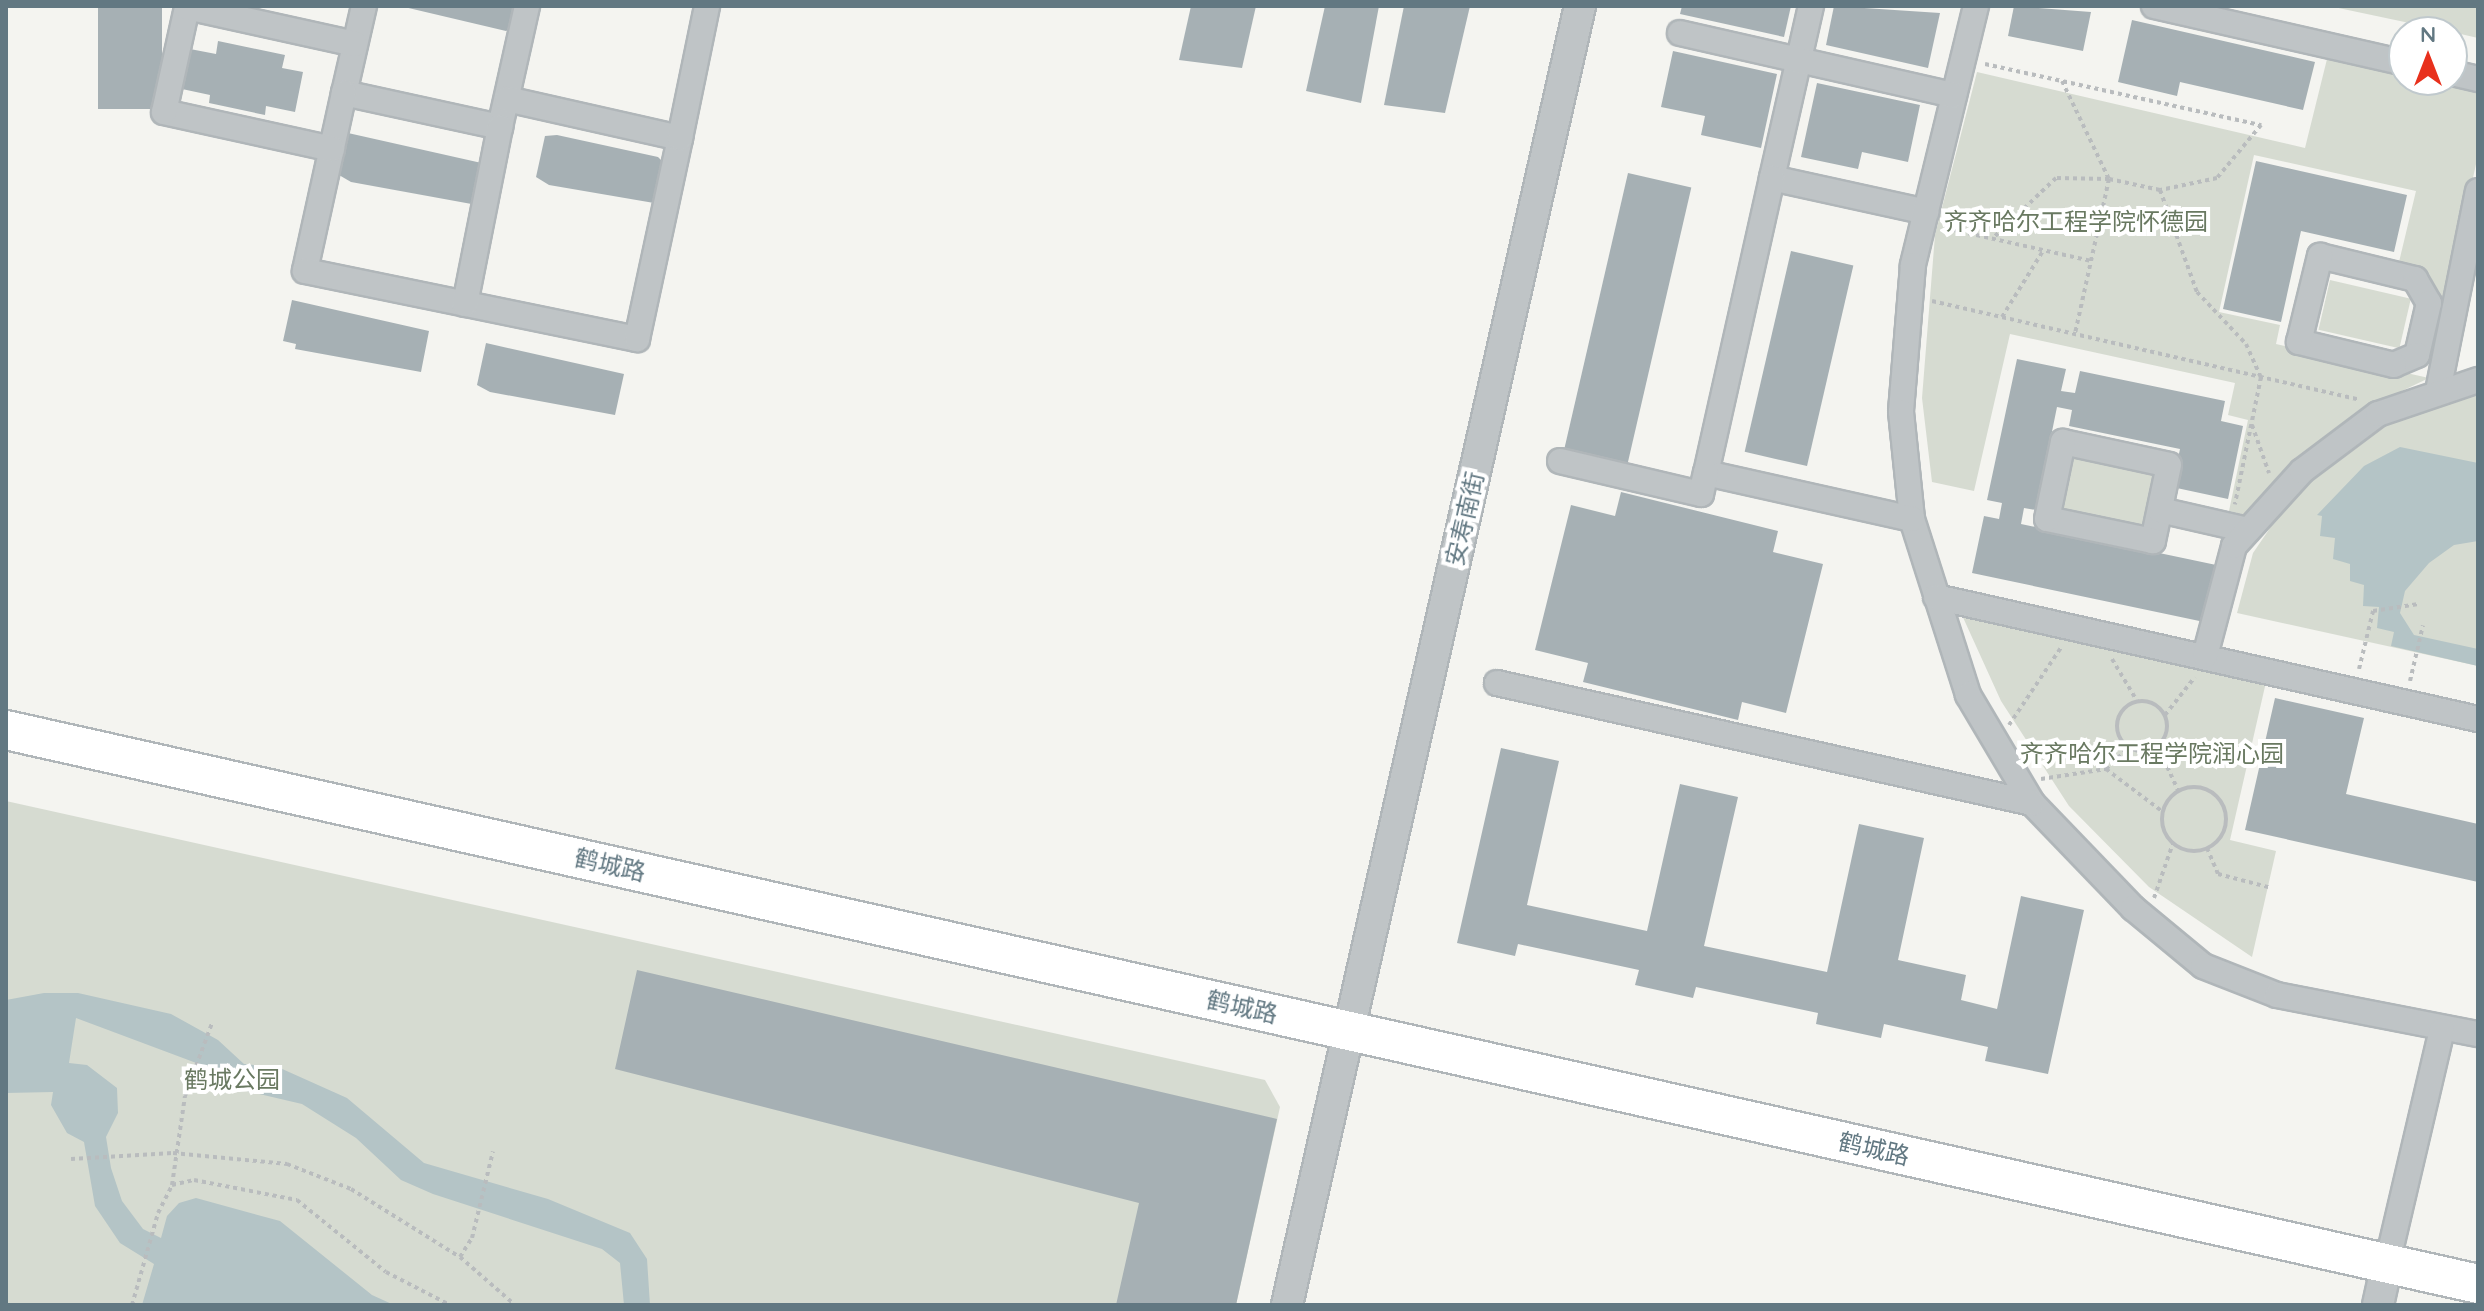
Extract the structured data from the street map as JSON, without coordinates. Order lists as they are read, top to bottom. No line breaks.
{"streets":{"main road":["鹤城路"],"street":["安寿南街"]},"crossings":[["安寿南街","鹤城路"]],"parks":["齐齐哈尔工程学院怀德园","齐齐哈尔工程学院润心园","鹤城公园"],"north":"top"}
